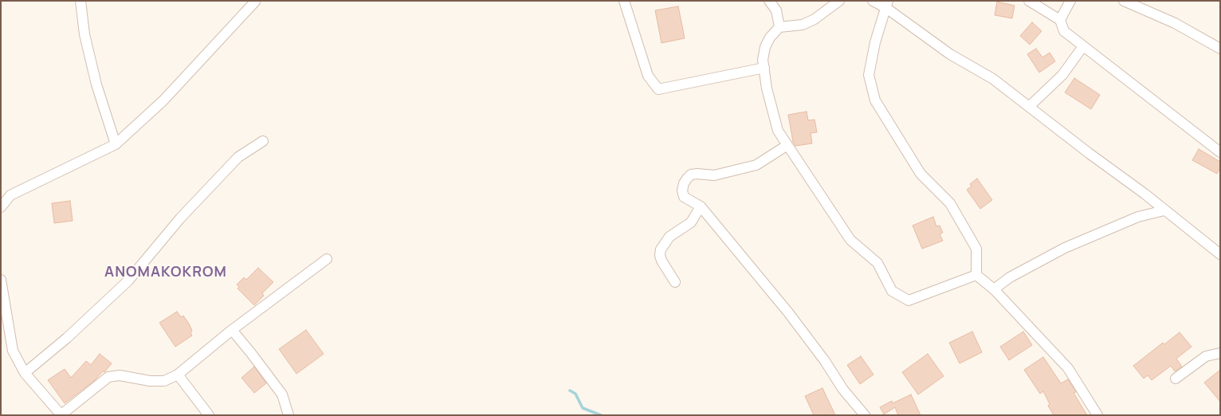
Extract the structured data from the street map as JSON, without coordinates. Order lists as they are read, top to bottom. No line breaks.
{"districts":["ANOMAKOKROM"]}
